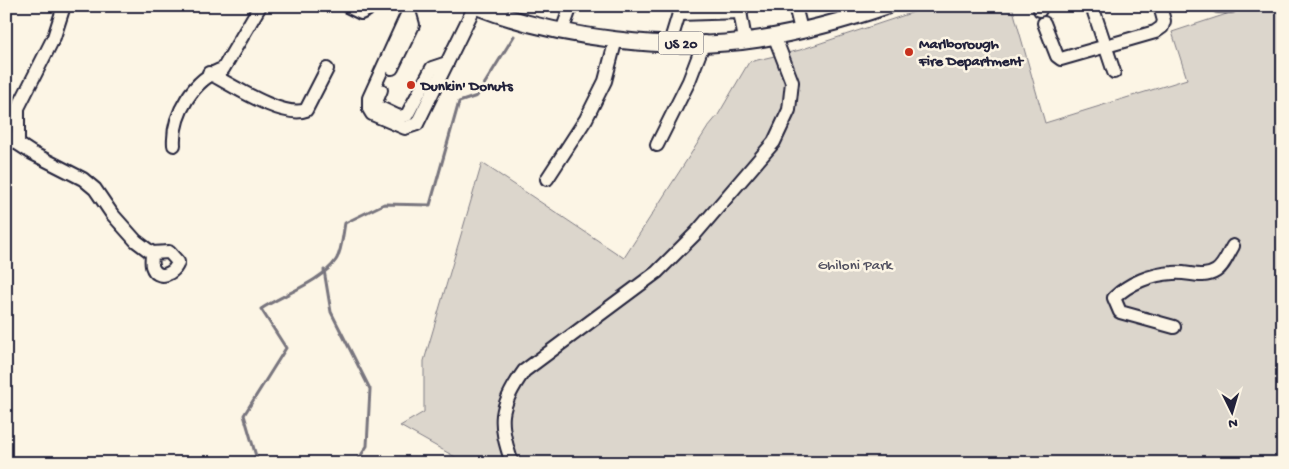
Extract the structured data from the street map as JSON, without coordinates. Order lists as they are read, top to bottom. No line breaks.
{"streets":{"main road":["US 20"]},"parks":["Ghiloni Park"],"places":["Marlborough Fire Department","Dunkin' Donuts"],"north":"bottom"}
